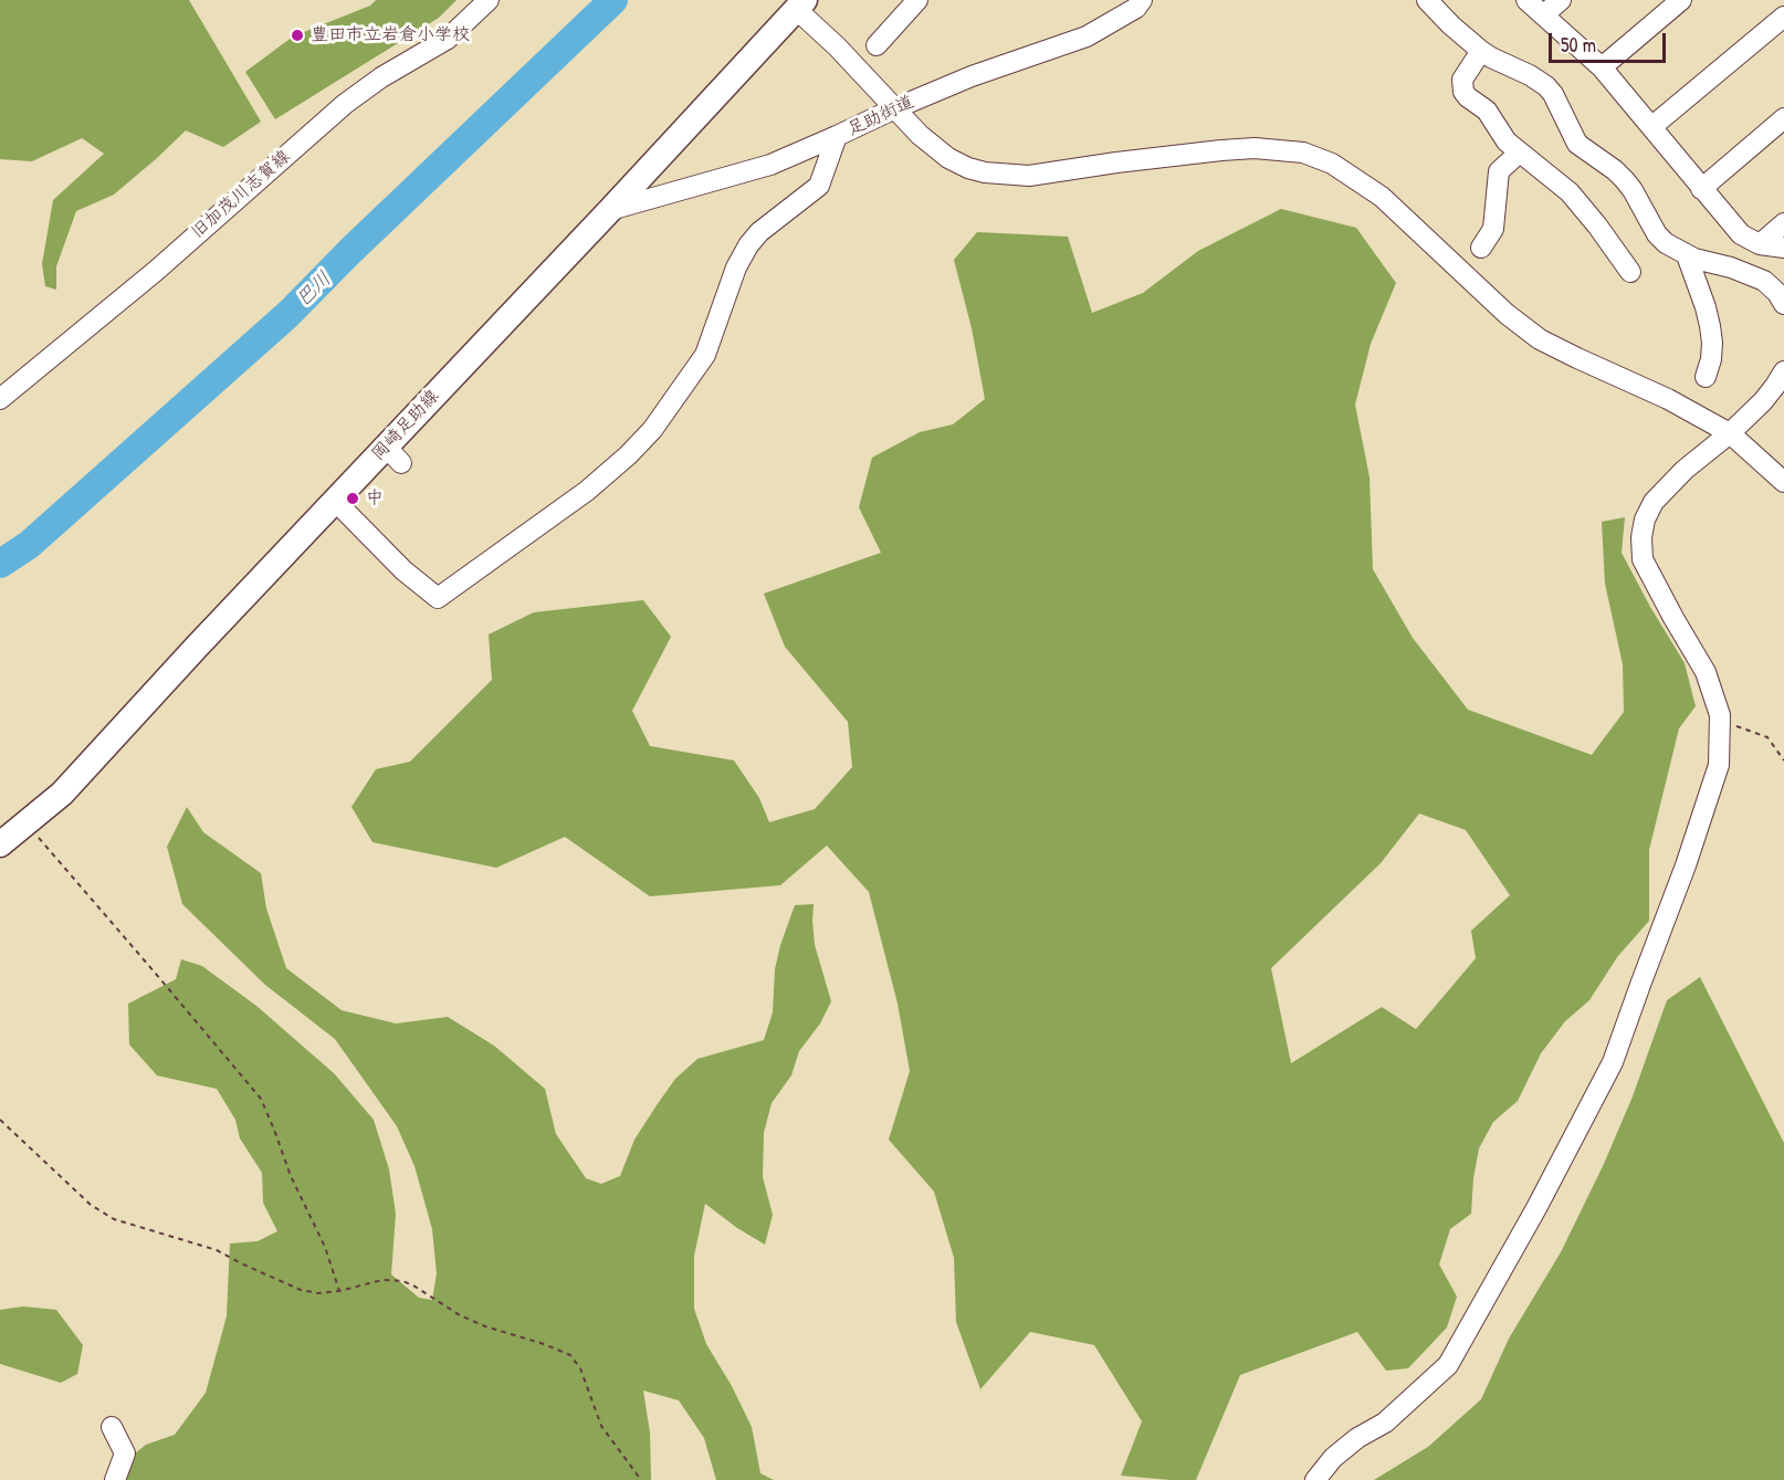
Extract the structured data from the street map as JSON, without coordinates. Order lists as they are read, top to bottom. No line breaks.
{"streets":{"main road":["岡崎足助線"],"street":["足助街道","旧加茂川志賀線"]},"crossings":[["足助街道","岡崎足助線"]],"water":["巴川"],"places":["豊田市立岩倉小学校","中"],"scale_bar":"50 m"}
